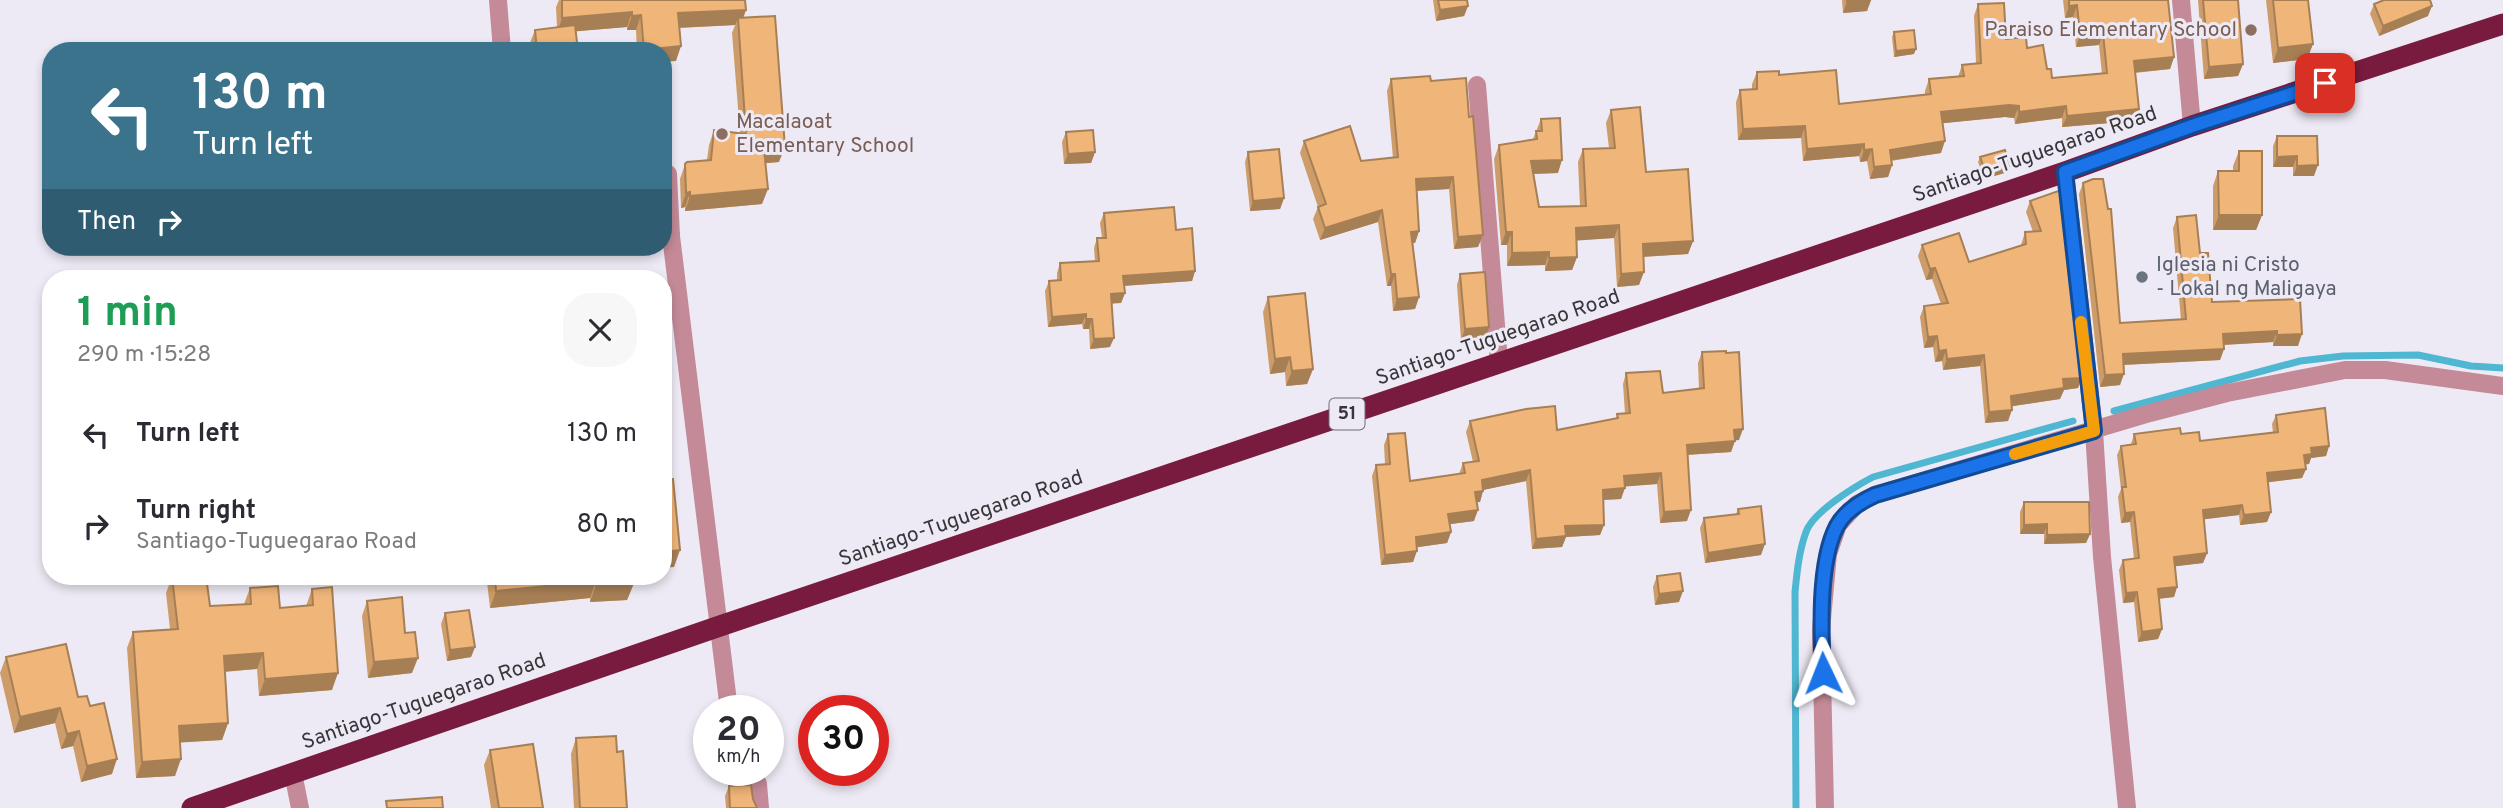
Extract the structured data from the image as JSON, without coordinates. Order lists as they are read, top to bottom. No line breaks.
{"streets":{"highway":["Santiago-Tuguegarao Road","51"]},"places":["Paraiso Elementary School","Macalaoat Elementary School","Iglesia ni Cristo - Lokal ng Maligaya"],"page":{"turn":["130 m","Turn left"],"then":"Then","heading":["1 min","290 m · 15:28"],"list":[{"name":"Turn left","value":"130 m"},{"name":"Turn right","note":"Santiago-Tuguegarao Road","value":"80 m"}],"speed":"20 km/h","limit":"30"}}
